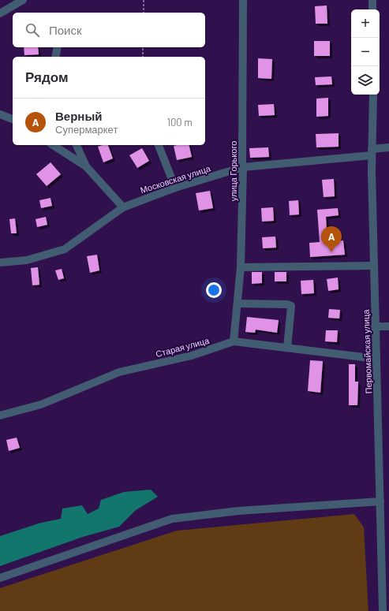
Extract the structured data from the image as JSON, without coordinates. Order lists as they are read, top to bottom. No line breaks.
{"streets":{"street":["улица Горького","Московская улица","Старая улица","Первомайская улица"]},"crossings":[["улица Горького","Московская улица"],["улица Горького","Старая улица"],["Московская улица","Первомайская улица"],["Старая улица","Первомайская улица"]],"page":{"map_buttons":["+","−"],"search":"Поиск","heading":"Рядом","list":[{"mark":"A","name":"Верный","note":"Супермаркет","value":"100 m"}],"pins":"A"}}
